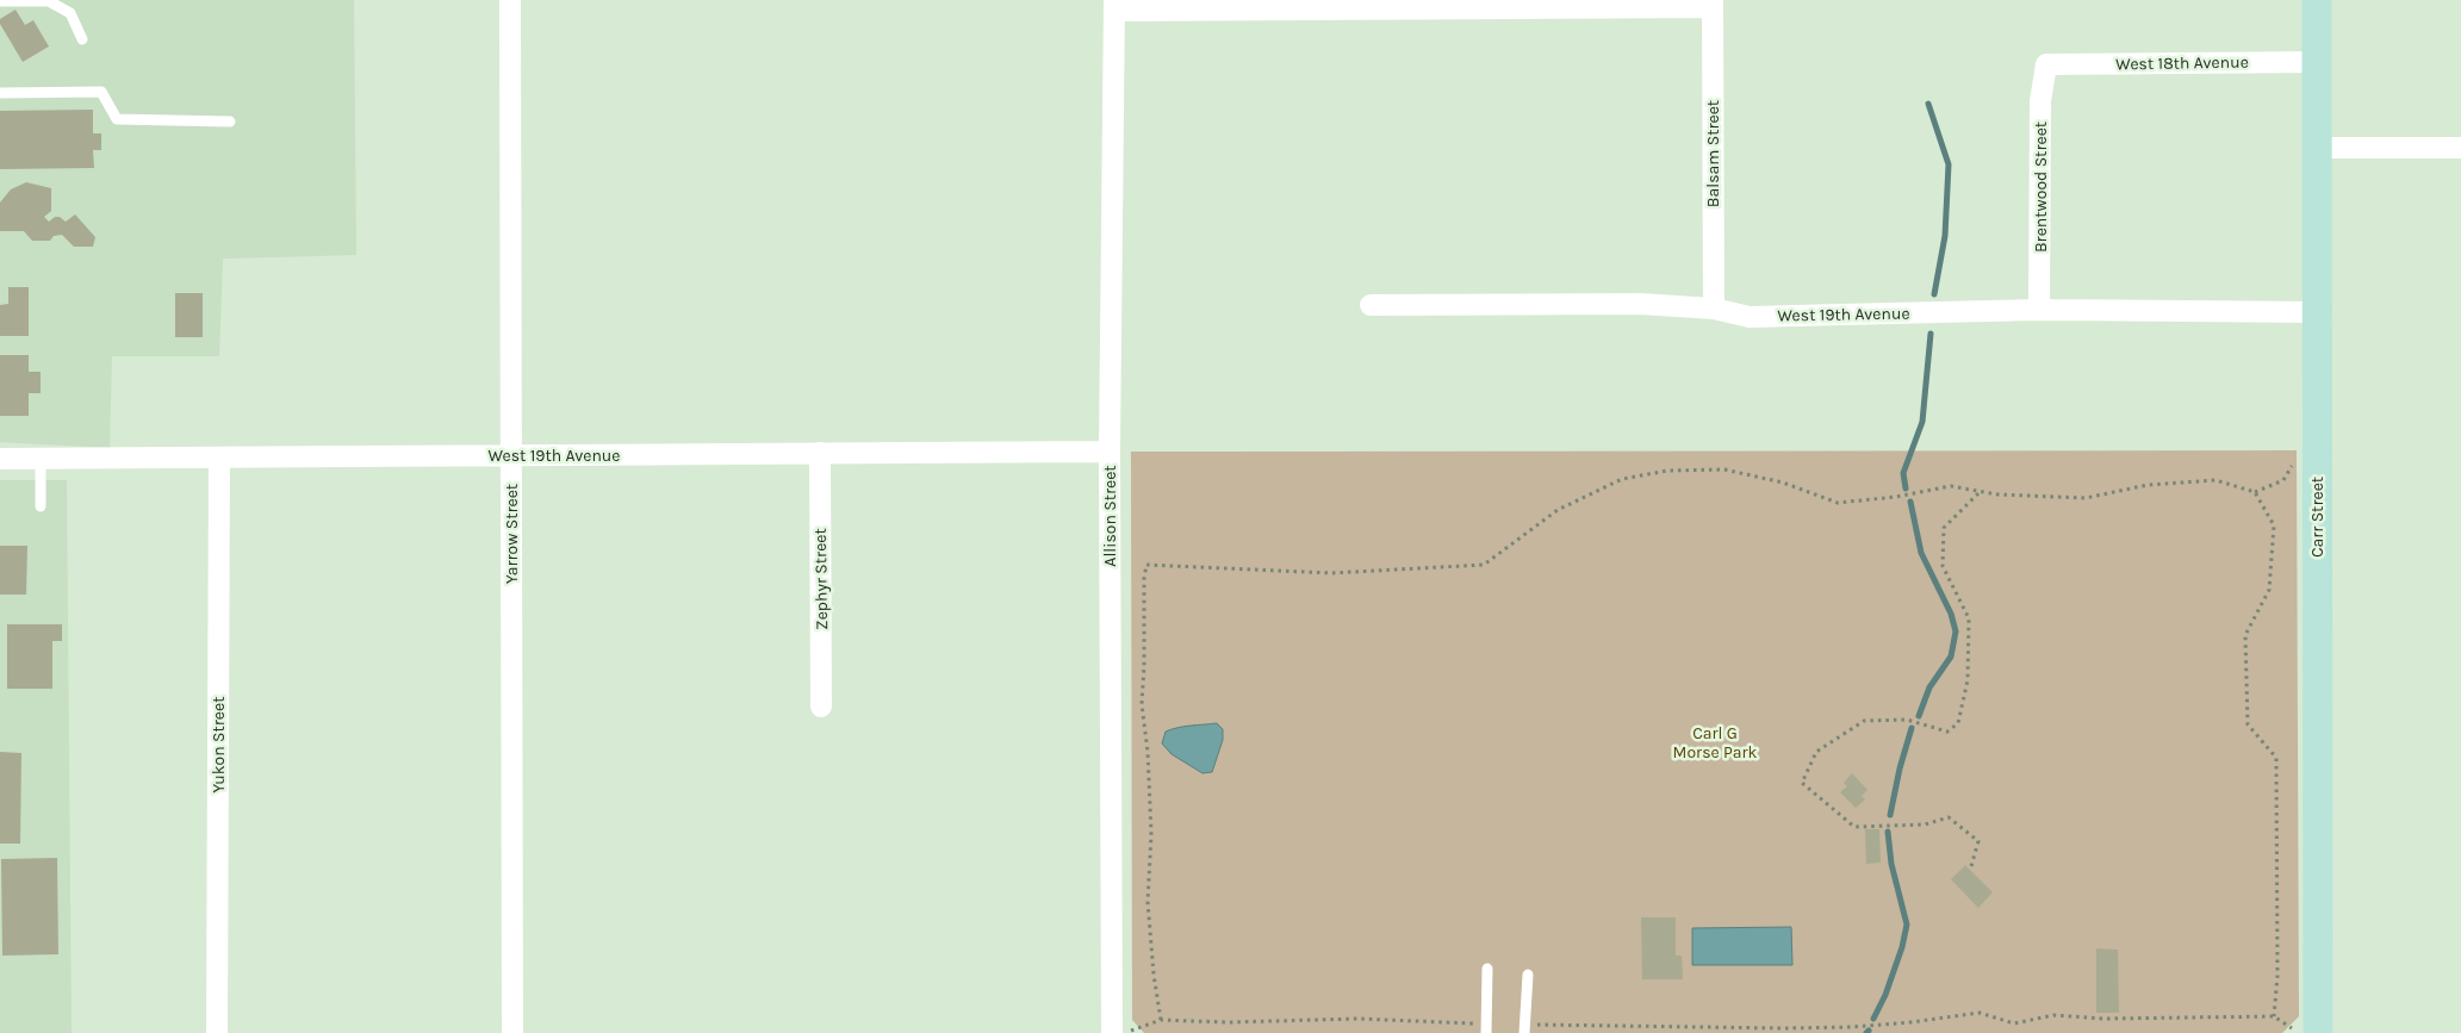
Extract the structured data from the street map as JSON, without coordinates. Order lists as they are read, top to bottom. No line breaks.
{"streets":{"street":["West 18th Avenue","Balsam Street","Brentwood Street","West 19th Avenue","Allison Street","Carr Street","Yarrow Street","Zephyr Street","Yukon Street"]},"crossings":[["West 18th Avenue","Brentwood Street"],["West 18th Avenue","Carr Street"],["Balsam Street","West 19th Avenue"],["Brentwood Street","West 19th Avenue"],["West 19th Avenue","Allison Street"],["West 19th Avenue","Carr Street"],["West 19th Avenue","Yarrow Street"],["West 19th Avenue","Zephyr Street"],["West 19th Avenue","Yukon Street"]],"parks":["Carl G Morse Park"]}
